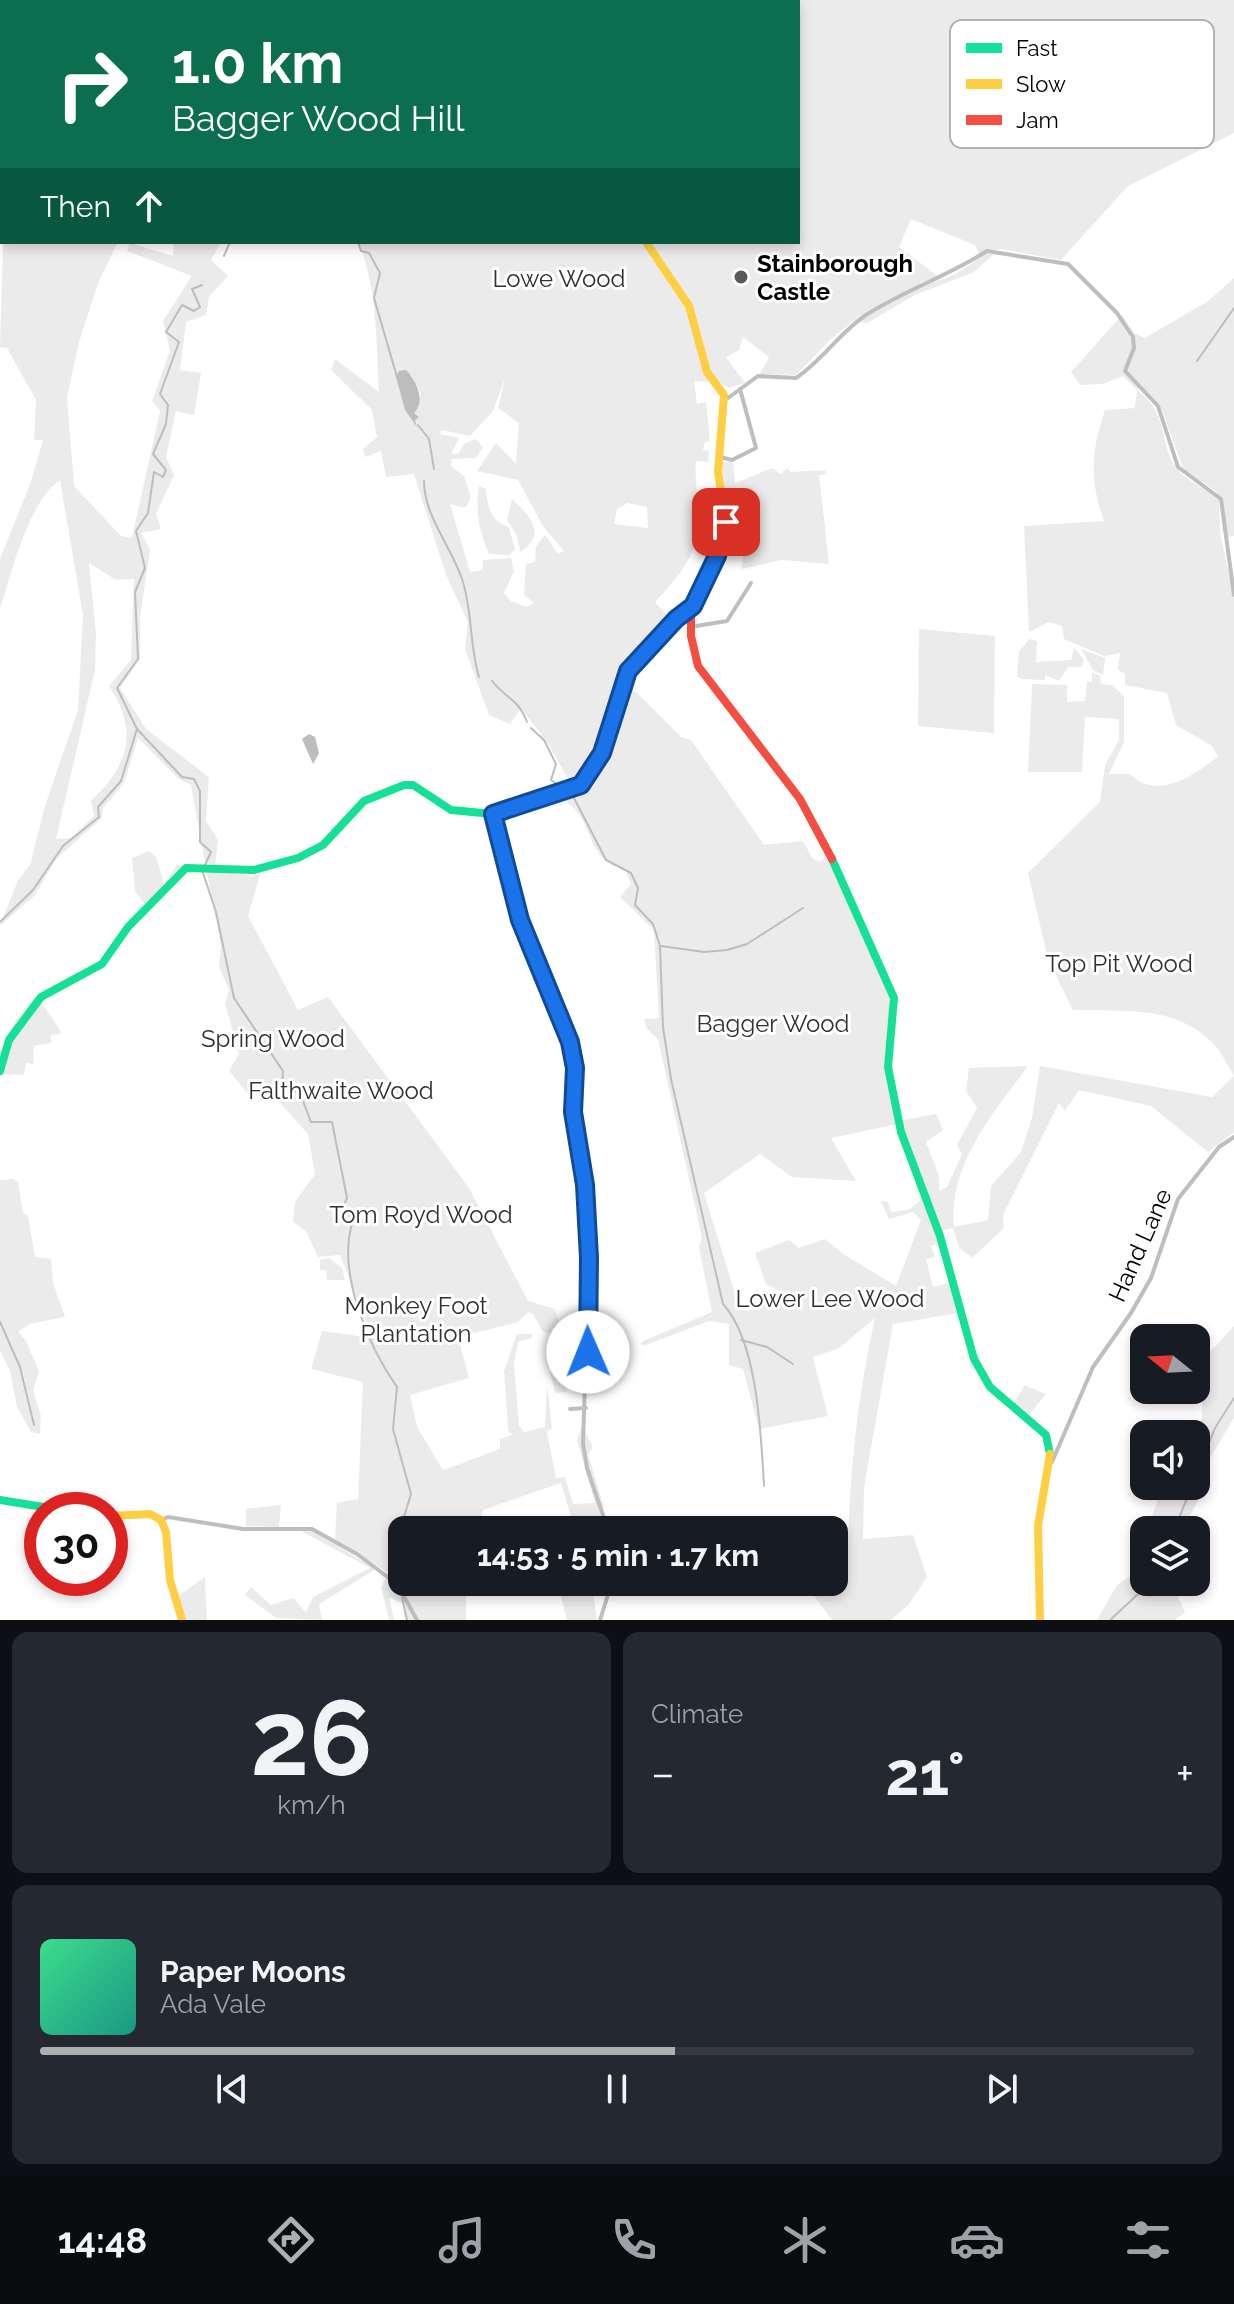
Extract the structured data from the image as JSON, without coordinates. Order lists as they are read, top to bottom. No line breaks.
{"streets":{"street":["Hand Lane"]},"parks":["Lowe Wood","Top Pit Wood","Bagger Wood","Spring Wood","Falthwaite Wood","Tom Royd Wood","Lower Lee Wood","Monkey Foot Plantation"],"places":["Stainborough Castle"],"legend":["Fast","Slow","Jam"],"north":"left","page":{"turn":["1.0 km","Bagger Wood Hill"],"then":"Then","limit":"30","trip":"14:53 · 5 min · 1.7 km","tile":[["26","km/h"],"Climate"],"heat":["−","21°","+"],"song":["Paper Moons","Ada Vale"],"tabs":"14:48"}}
